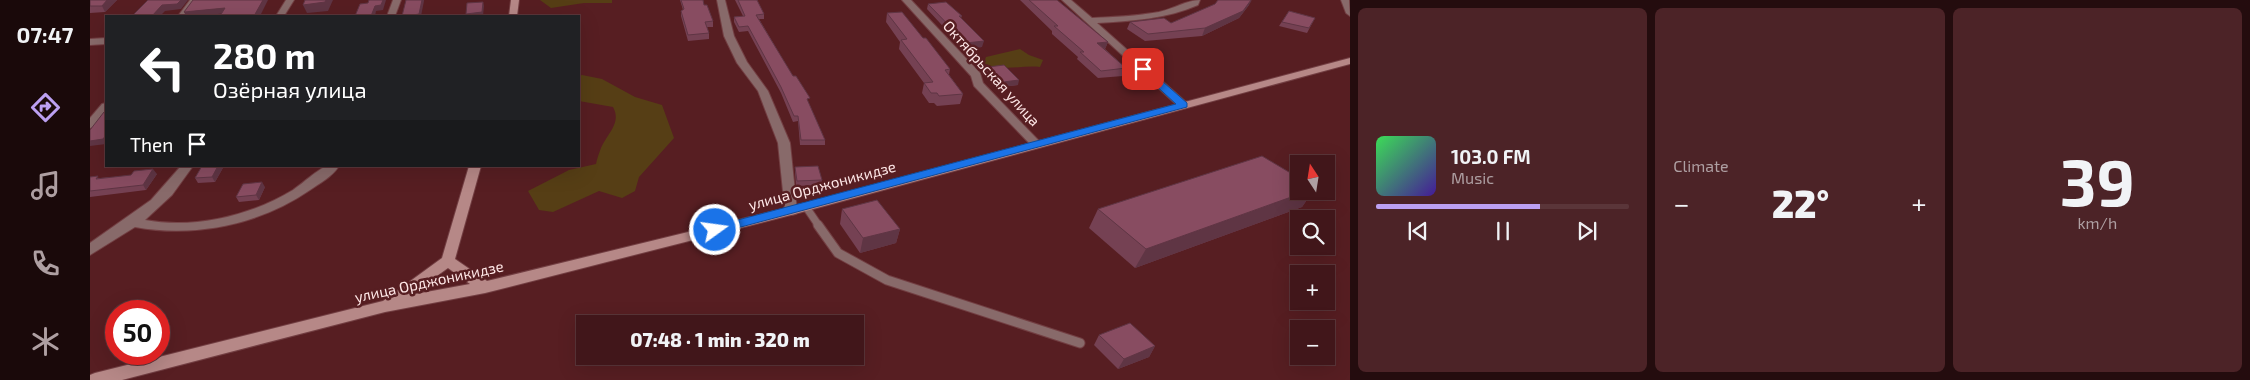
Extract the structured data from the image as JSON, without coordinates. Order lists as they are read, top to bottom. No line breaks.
{"streets":{"main road":["улица Орджоникидзе"],"street":["Октябрьская улица"]},"crossings":[["Октябрьская улица","улица Орджоникидзе"]],"north":"top","page":{"tabs":"07:47","tile":["Climate",["39","km/h"]],"turn":["280 m","Озёрная улица"],"then":"Then","song":["103.0 FM","Music"],"map_buttons":["+","−"],"heat":["−","22°","+"],"limit":"50","trip":"07:48 · 1 min · 320 m"}}
